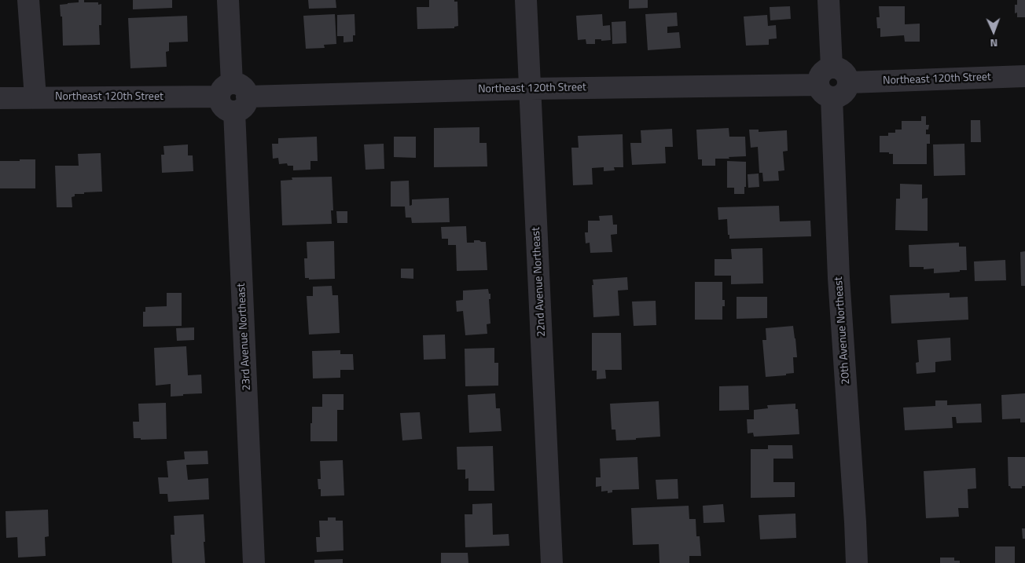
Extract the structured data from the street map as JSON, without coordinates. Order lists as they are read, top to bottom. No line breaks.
{"streets":{"street":["Northeast 120th Street","22nd Avenue Northeast","20th Avenue Northeast","23rd Avenue Northeast"]},"crossings":[["Northeast 120th Street","22nd Avenue Northeast"],["Northeast 120th Street","20th Avenue Northeast"],["Northeast 120th Street","23rd Avenue Northeast"]],"north":"bottom"}
